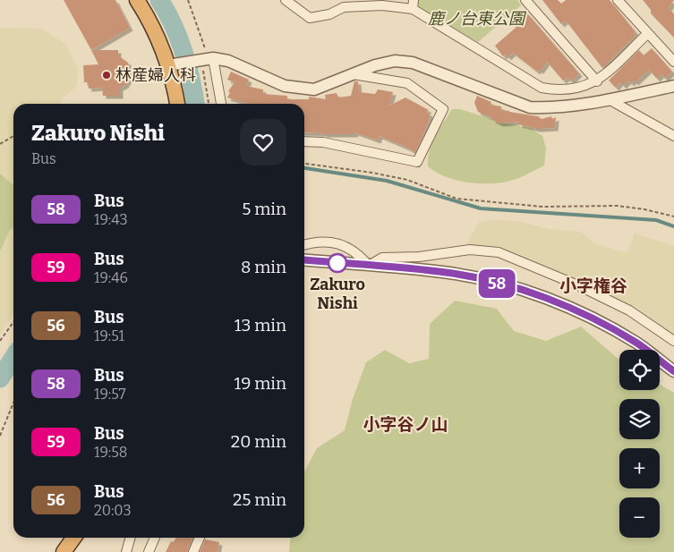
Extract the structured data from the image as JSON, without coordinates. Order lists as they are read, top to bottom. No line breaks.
{"districts":["小字権谷","小字谷ノ山"],"parks":["鹿ノ台東公園"],"places":["林産婦人科","Zakuro Nishi"],"lines":["bus line 58"],"page":{"on_map":"58","heading":["Zakuro Nishi","Bus"],"list":[{"mark":"58","name":"Bus","note":"19:43","value":"5 min"},{"mark":"59","name":"Bus","note":"19:46","value":"8 min"},{"mark":"56","name":"Bus","note":"19:51","value":"13 min"},{"mark":"58","name":"Bus","note":"19:57","value":"19 min"},{"mark":"59","name":"Bus","note":"19:58","value":"20 min"},{"mark":"56","name":"Bus","note":"20:03","value":"25 min"}],"map_buttons":["+","−"]}}
